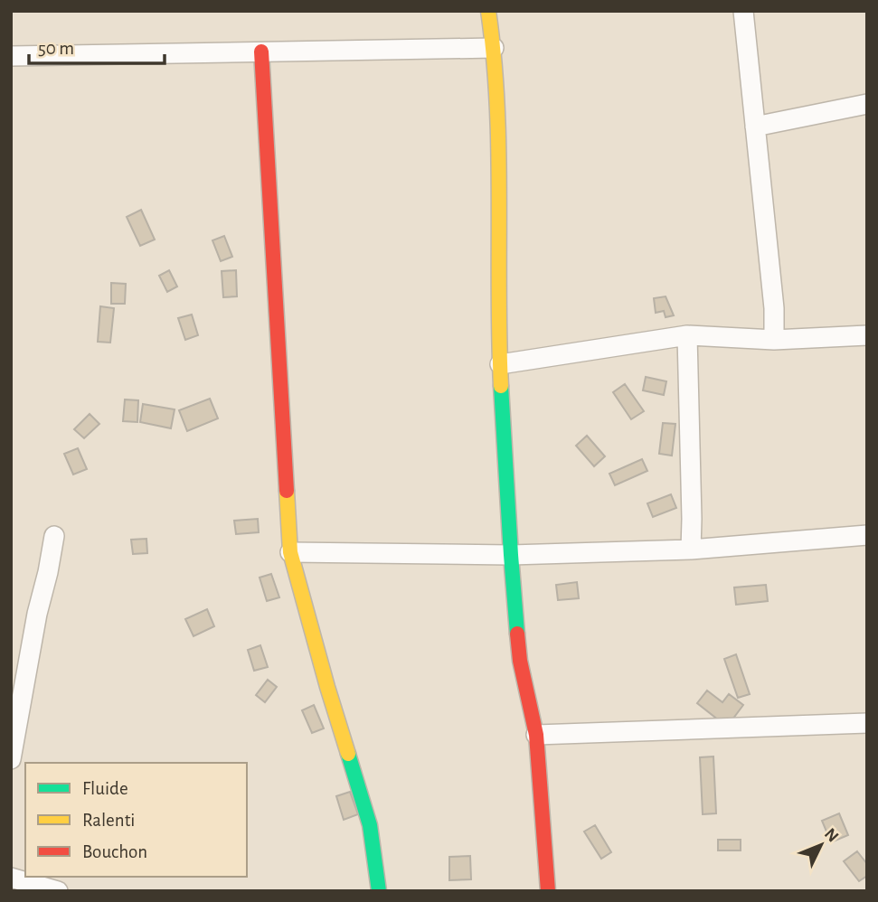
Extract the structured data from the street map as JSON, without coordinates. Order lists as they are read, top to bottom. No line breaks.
{"legend":["Fluide","Ralenti","Bouchon"],"scale_bar":"50 m","north":"top right"}
